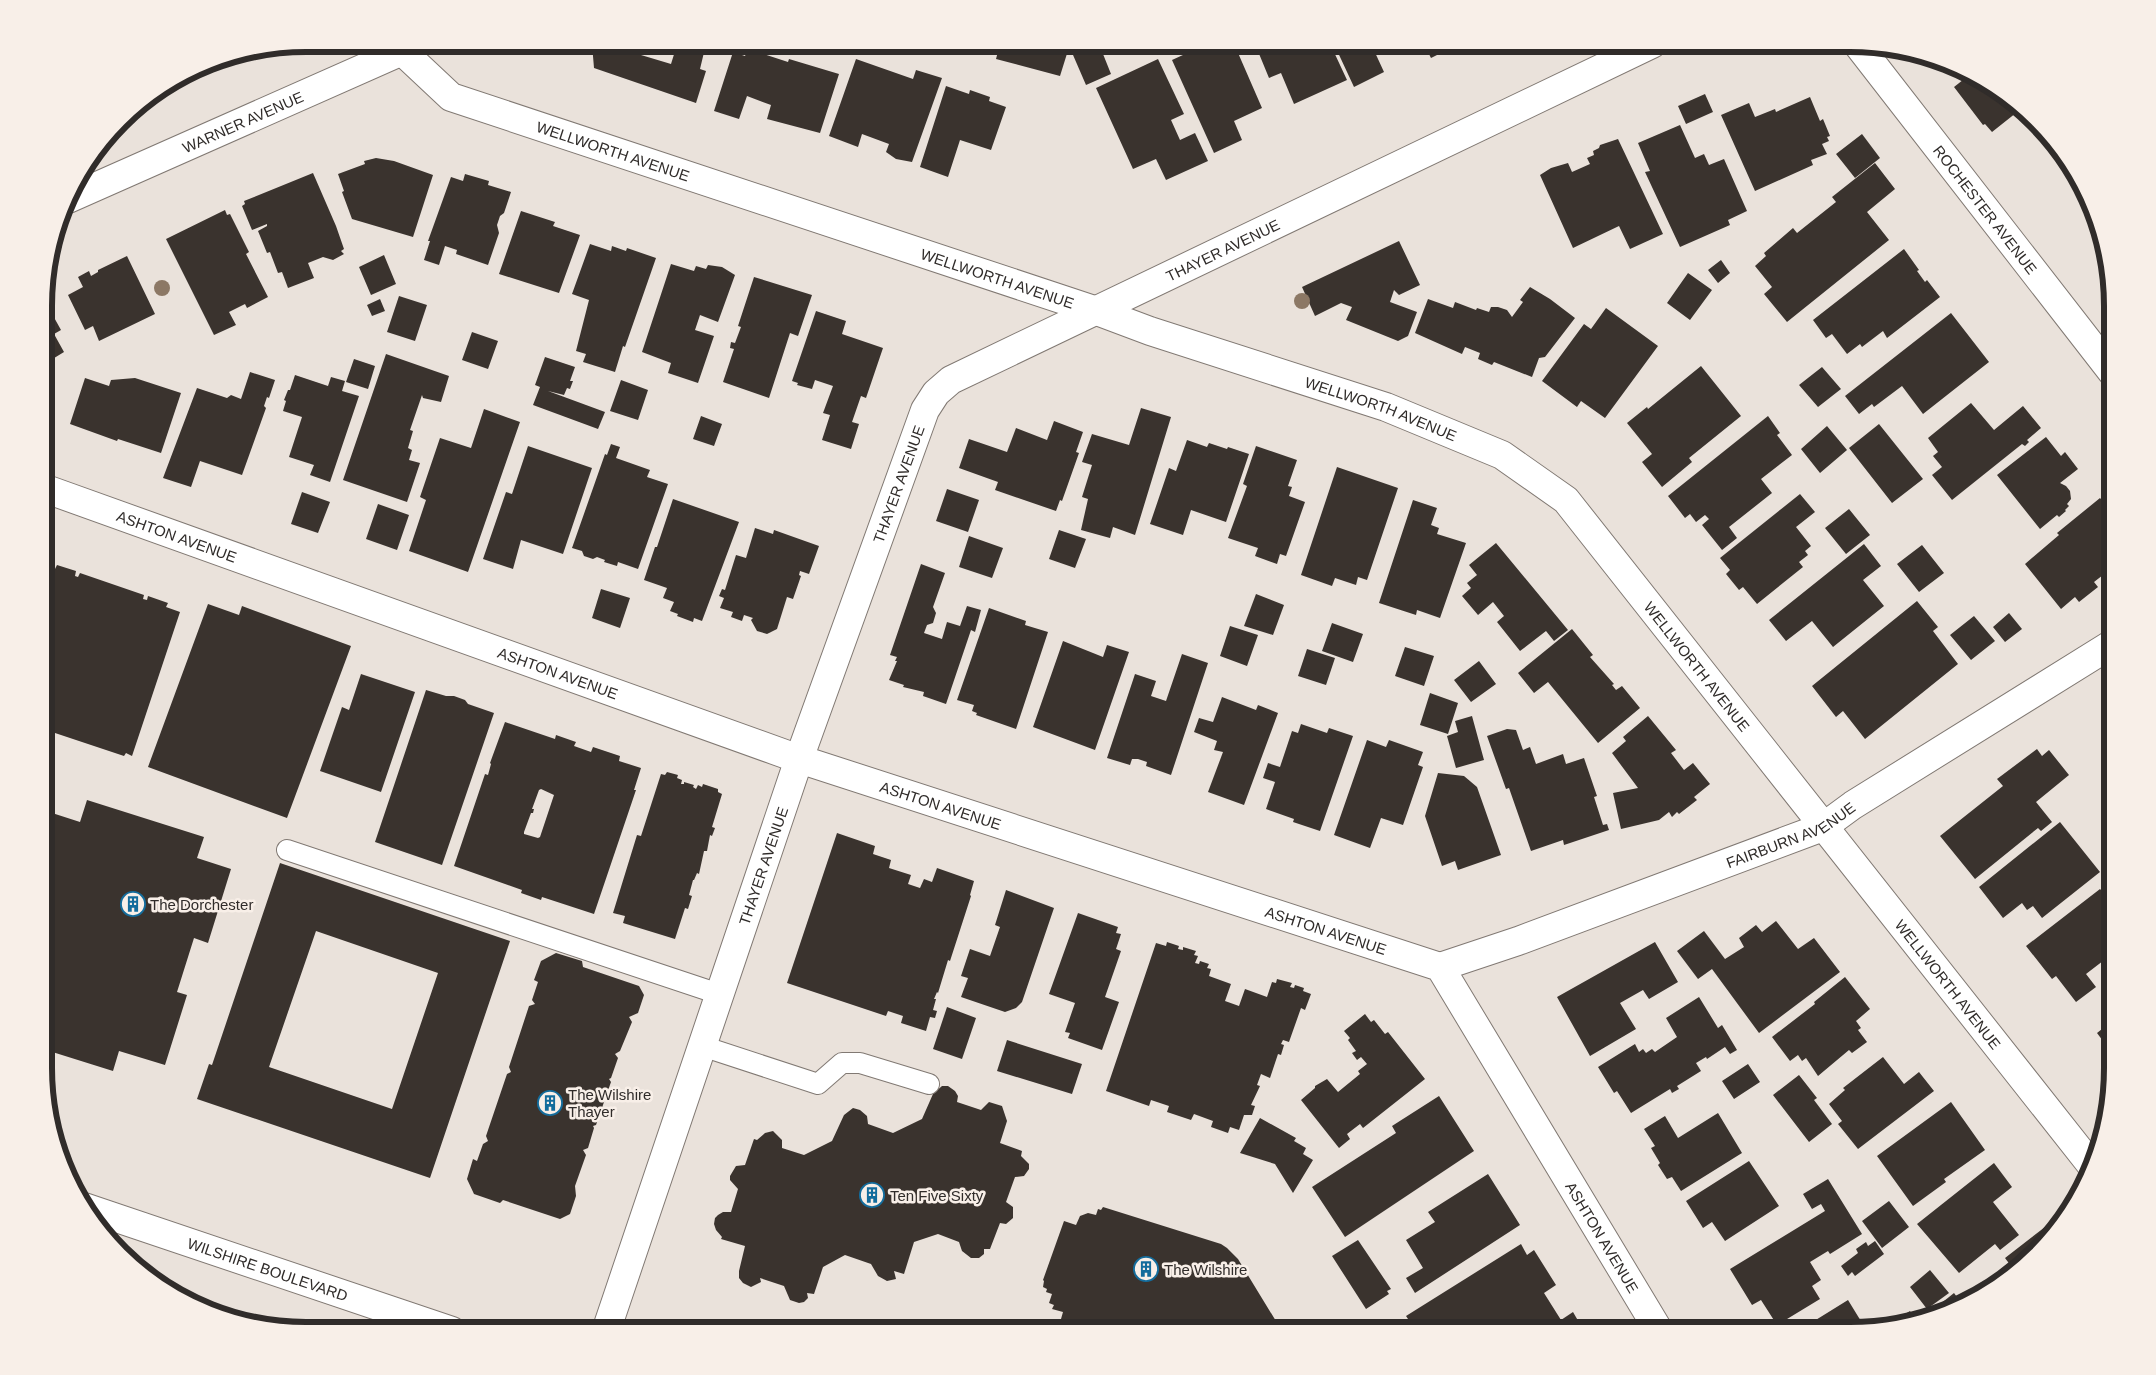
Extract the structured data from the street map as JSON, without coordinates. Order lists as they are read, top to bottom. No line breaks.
{"streets":{"street":["WARNER AVENUE","WELLWORTH AVENUE","ROCHESTER AVENUE","THAYER AVENUE","ASHTON AVENUE","FAIRBURN AVENUE","WILSHIRE BOULEVARD"]},"crossings":[["WELLWORTH AVENUE","THAYER AVENUE"],["WELLWORTH AVENUE","FAIRBURN AVENUE"],["THAYER AVENUE","ASHTON AVENUE"],["ASHTON AVENUE","FAIRBURN AVENUE"]],"places":{"building":["The Dorchester","The Wilshire Thayer","Ten Five Sixty","The Wilshire"]}}
